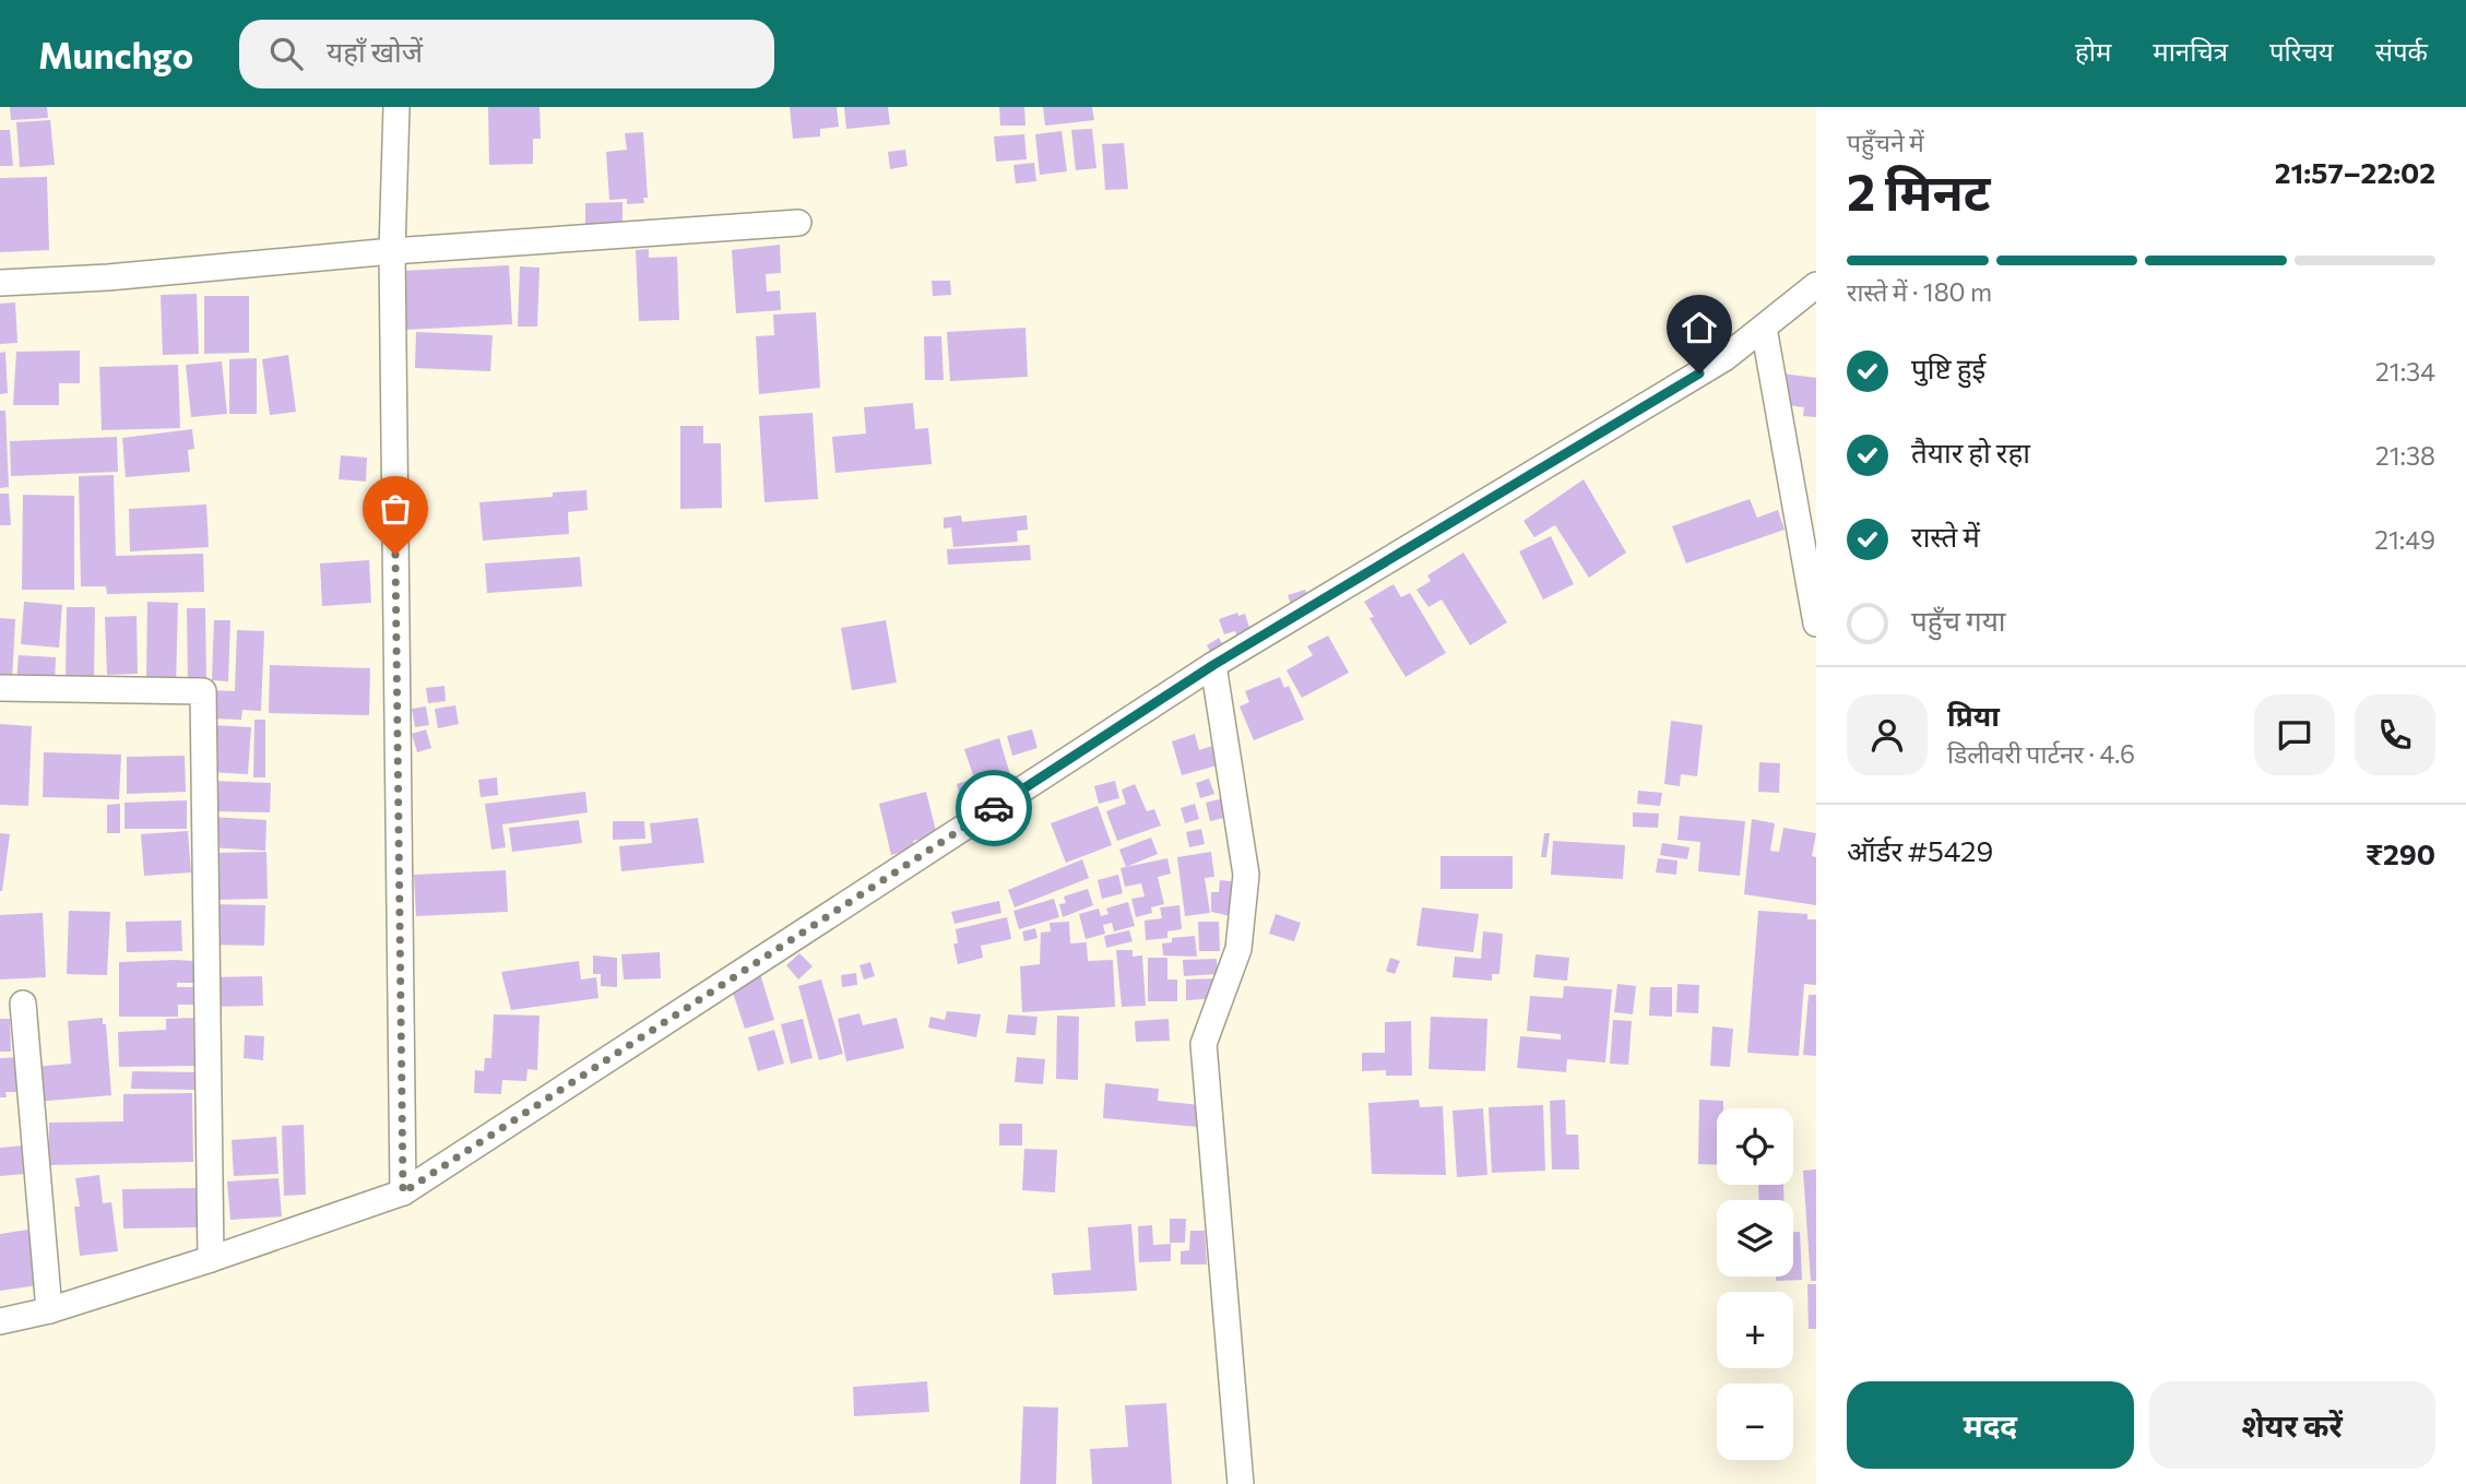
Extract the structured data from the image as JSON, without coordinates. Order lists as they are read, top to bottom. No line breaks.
{"page":{"header":"Munchgo","search":"यहाँ खोजें","nav":["होम","मानचित्र","परिचय","संपर्क"],"heading":["2 मिनट","पहुँचने में","21:57–22:02"],"panel":["प्रिया","डिलीवरी पार्टनर · 4.6","ऑर्डर #5429","₹290"],"bar":"रास्ते में · 180 m","list":[["पुष्टि हुई","21:34"],["तैयार हो रहा","21:38"],["रास्ते में","21:49"],"पहुँच गया"],"map_buttons":["+","−"],"buttons":["मदद","शेयर करें"]}}
